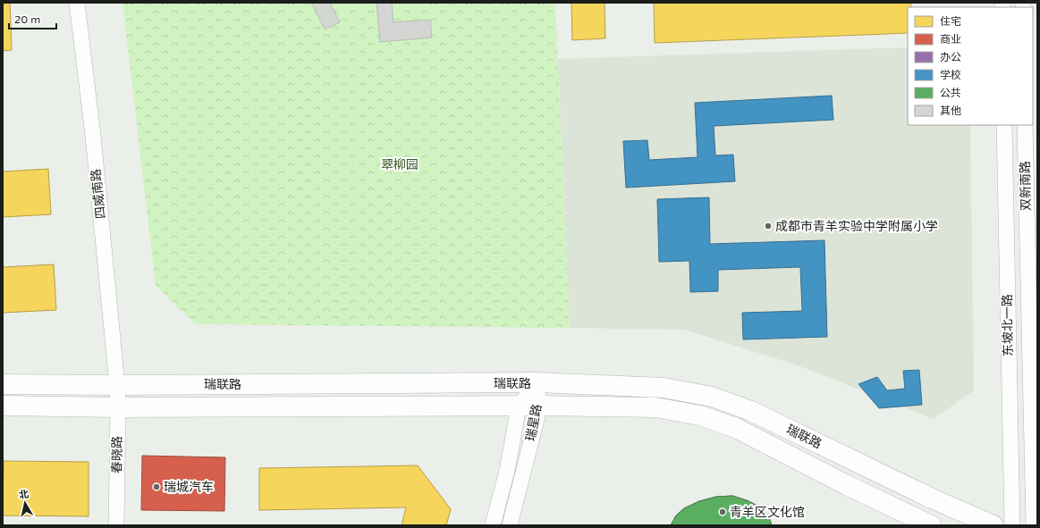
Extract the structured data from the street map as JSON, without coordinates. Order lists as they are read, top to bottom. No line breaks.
{"streets":{"main road":["瑞联路"],"street":["双新南路","四威南路","东坡北一路","瑞星路","春晓路"]},"crossings":[["四威南路","瑞联路"],["四威南路","春晓路"],["瑞联路","瑞星路"],["瑞联路","春晓路"]],"parks":["翠柳园"],"places":["成都市青羊实验中学附属小学","瑞城汽车","青羊区文化馆"],"legend":["住宅","商业","办公","学校","公共","其他"],"scale_bar":"20 m","north":"top"}
